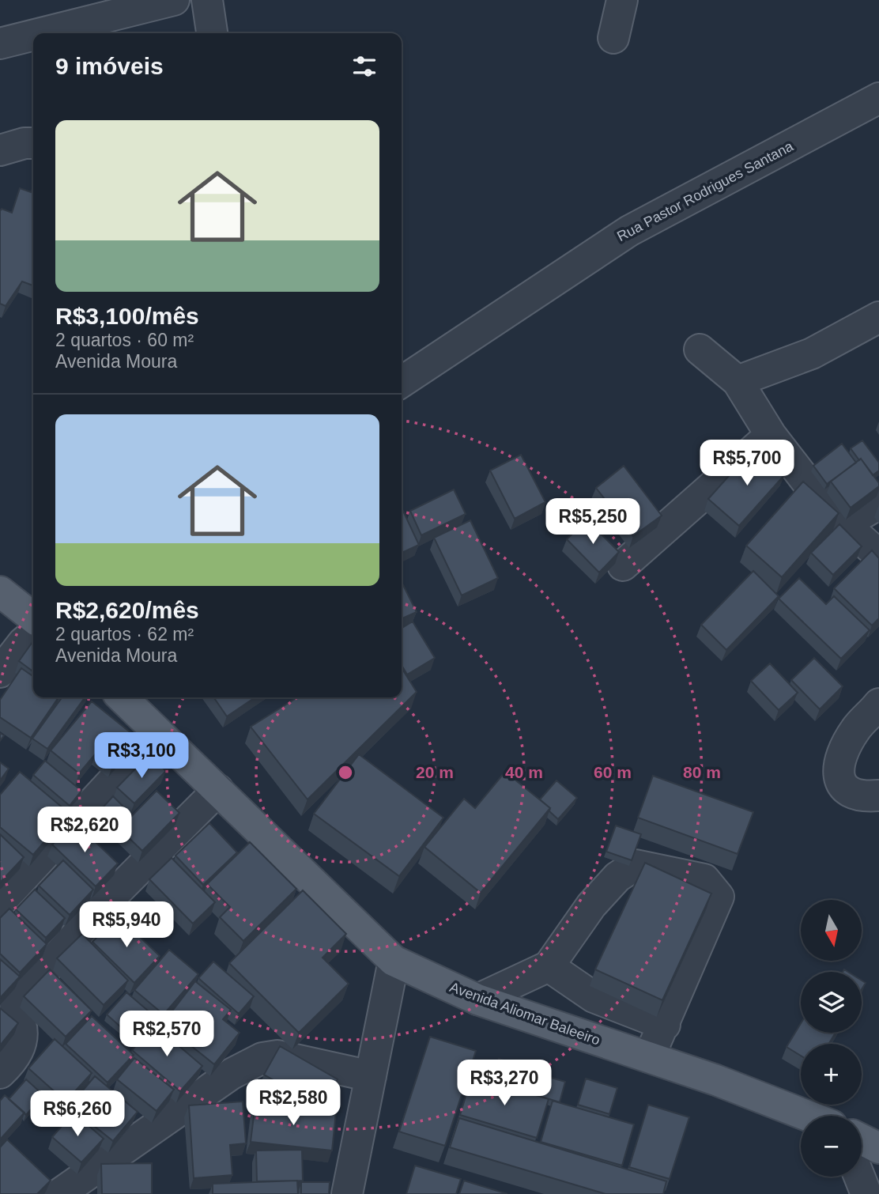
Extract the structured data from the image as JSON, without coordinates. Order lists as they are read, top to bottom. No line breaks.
{"streets":{"main road":["Avenida Aliomar Baleeiro"],"street":["Rua Pastor Rodrigues Santana"]},"north":"bottom","page":{"heading":"9 imóveis","list":[{"name":"R$3,100/mês","note":"2 quartos · 60 m² · Avenida Moura"},{"name":"R$2,620/mês","note":"2 quartos · 62 m² · Avenida Moura"}],"price":["R$5,700","R$5,250","R$3,100","R$2,620","R$5,940","R$2,570","R$3,270","R$2,580","R$6,260"],"map_buttons":["+","−"]},"rings":["20 m","40 m","60 m","80 m"]}
